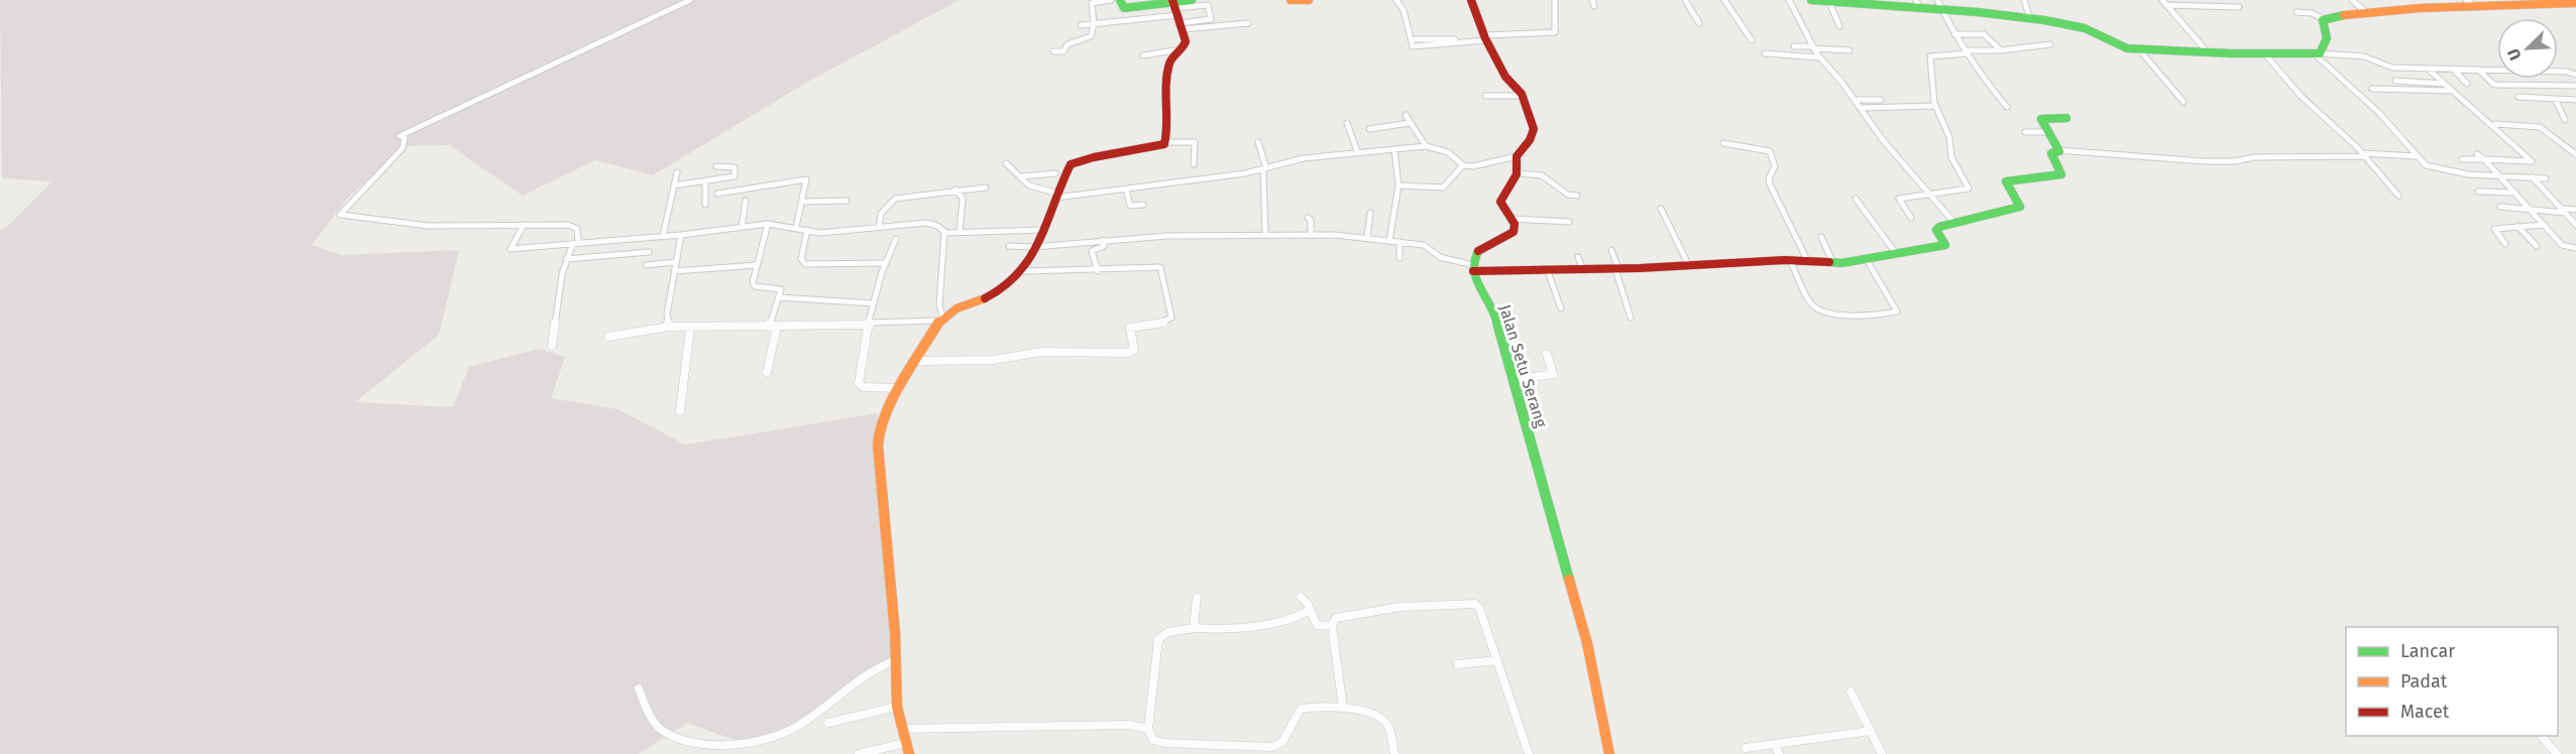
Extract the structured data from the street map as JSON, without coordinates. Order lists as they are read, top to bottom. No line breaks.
{"streets":{"street":["Jalan Setu Serang"]},"legend":["Lancar","Padat","Macet"],"north":"bottom left"}
